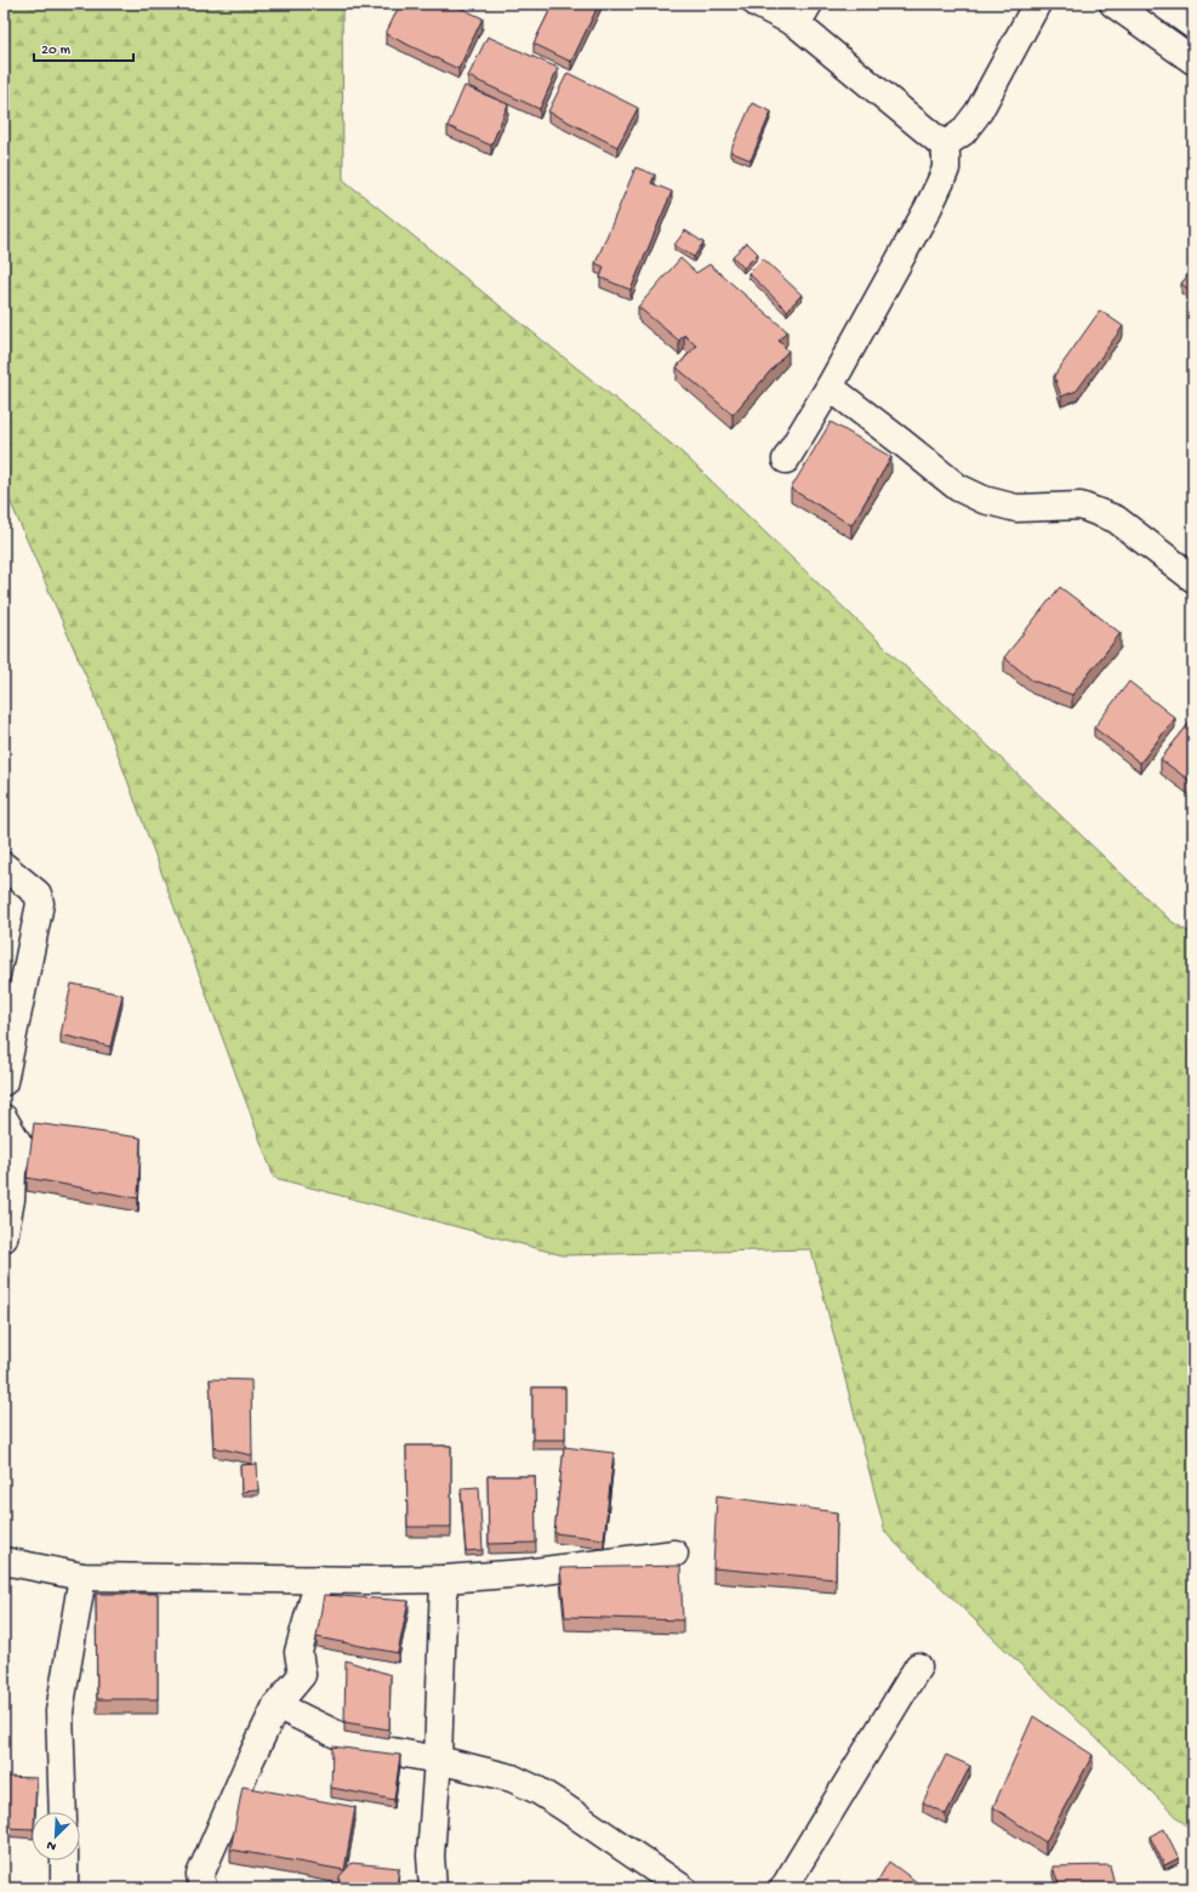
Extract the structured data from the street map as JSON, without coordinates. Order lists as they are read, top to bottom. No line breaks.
{"scale_bar":"20 m","north":"bottom left"}
